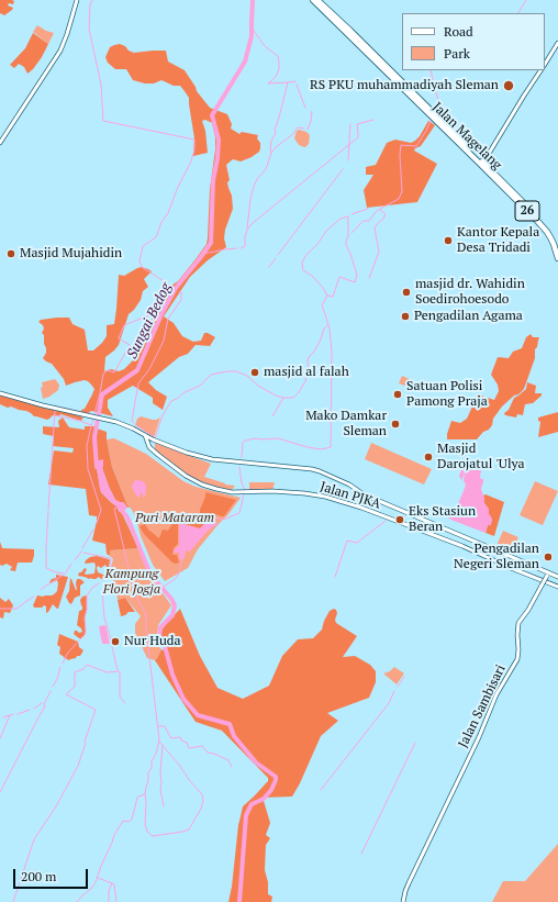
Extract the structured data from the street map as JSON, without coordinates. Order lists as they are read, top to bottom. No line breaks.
{"streets":{"highway":["Jalan Magelang","26"],"main road":["Jalan PJKA","Jalan Sambisari"]},"water":["Sungai Bedog"],"parks":["Puri Mataram","Kampung Flori Jogja"],"places":["RS PKU muhammadiyah Sleman","Kantor Kepala Desa Tridadi","Masjid Mujahidin","masjid dr. Wahidin Soedirohoesodo","Pengadilan Agama","masjid al falah","Satuan Polisi Pamong Praja","Mako Damkar Sleman","Masjid Darojatul 'Ulya","Eks Stasiun Beran","Pengadilan Negeri Sleman","Nur Huda"],"legend":["Road","Park"],"scale_bar":"200 m"}
